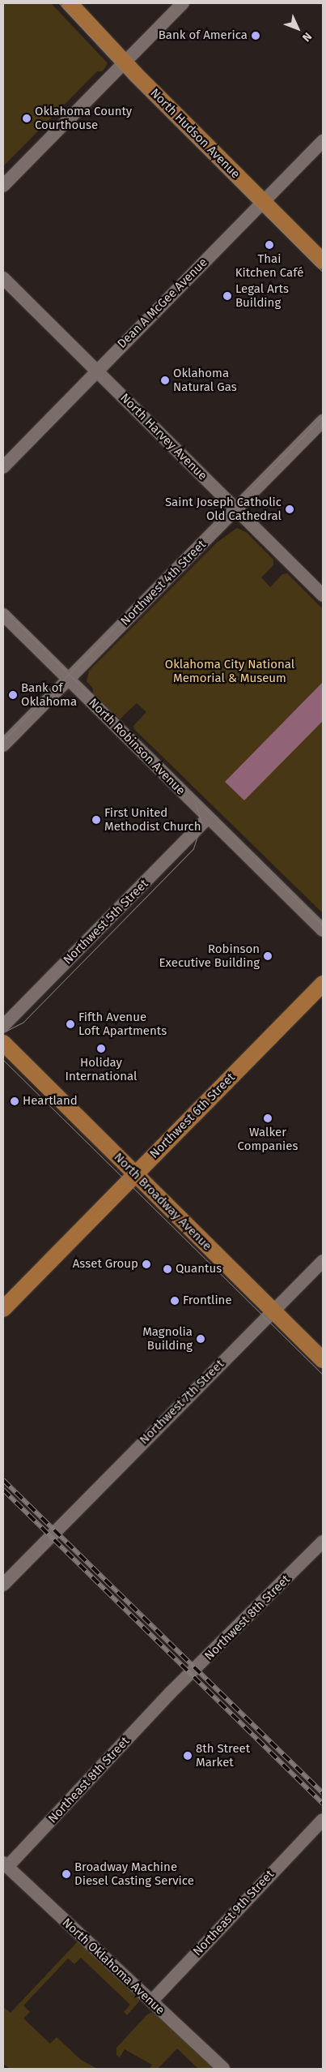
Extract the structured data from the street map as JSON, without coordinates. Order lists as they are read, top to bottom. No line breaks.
{"streets":{"main road":["North Hudson Avenue","Northwest 6th Street","North Broadway Avenue"],"street":["Dean A McGee Avenue","North Harvey Avenue","Northwest 4th Street","North Robinson Avenue","Northwest 5th Street","Northwest 7th Street","Northwest 8th Street","Northeast 8th Street","Northeast 9th Street","North Oklahoma Avenue"]},"crossings":[["North Hudson Avenue","Dean A McGee Avenue"],["Dean A McGee Avenue","North Harvey Avenue"],["North Harvey Avenue","Northwest 4th Street"],["Northwest 4th Street","North Robinson Avenue"],["North Robinson Avenue","Northwest 5th Street"],["Northwest 6th Street","North Broadway Avenue"],["North Broadway Avenue","Northwest 7th Street"],["Northwest 8th Street","Northeast 8th Street"],["Northeast 8th Street","North Oklahoma Avenue"],["Northeast 9th Street","North Oklahoma Avenue"]],"parks":["Oklahoma City National Memorial & Museum"],"places":["Bank of America","Oklahoma County Courthouse","Thai Kitchen Café","Legal Arts Building","Oklahoma Natural Gas","Saint Joseph Catholic Old Cathedral","Bank of Oklahoma","First United Methodist Church","Robinson Executive Building","Fifth Avenue Loft Apartments","Holiday International","Heartland","Walker Companies","Asset Group","Quantus","Frontline","Magnolia Building","8th Street Market","Broadway Machine Diesel Casting Service"],"north":"bottom right"}
